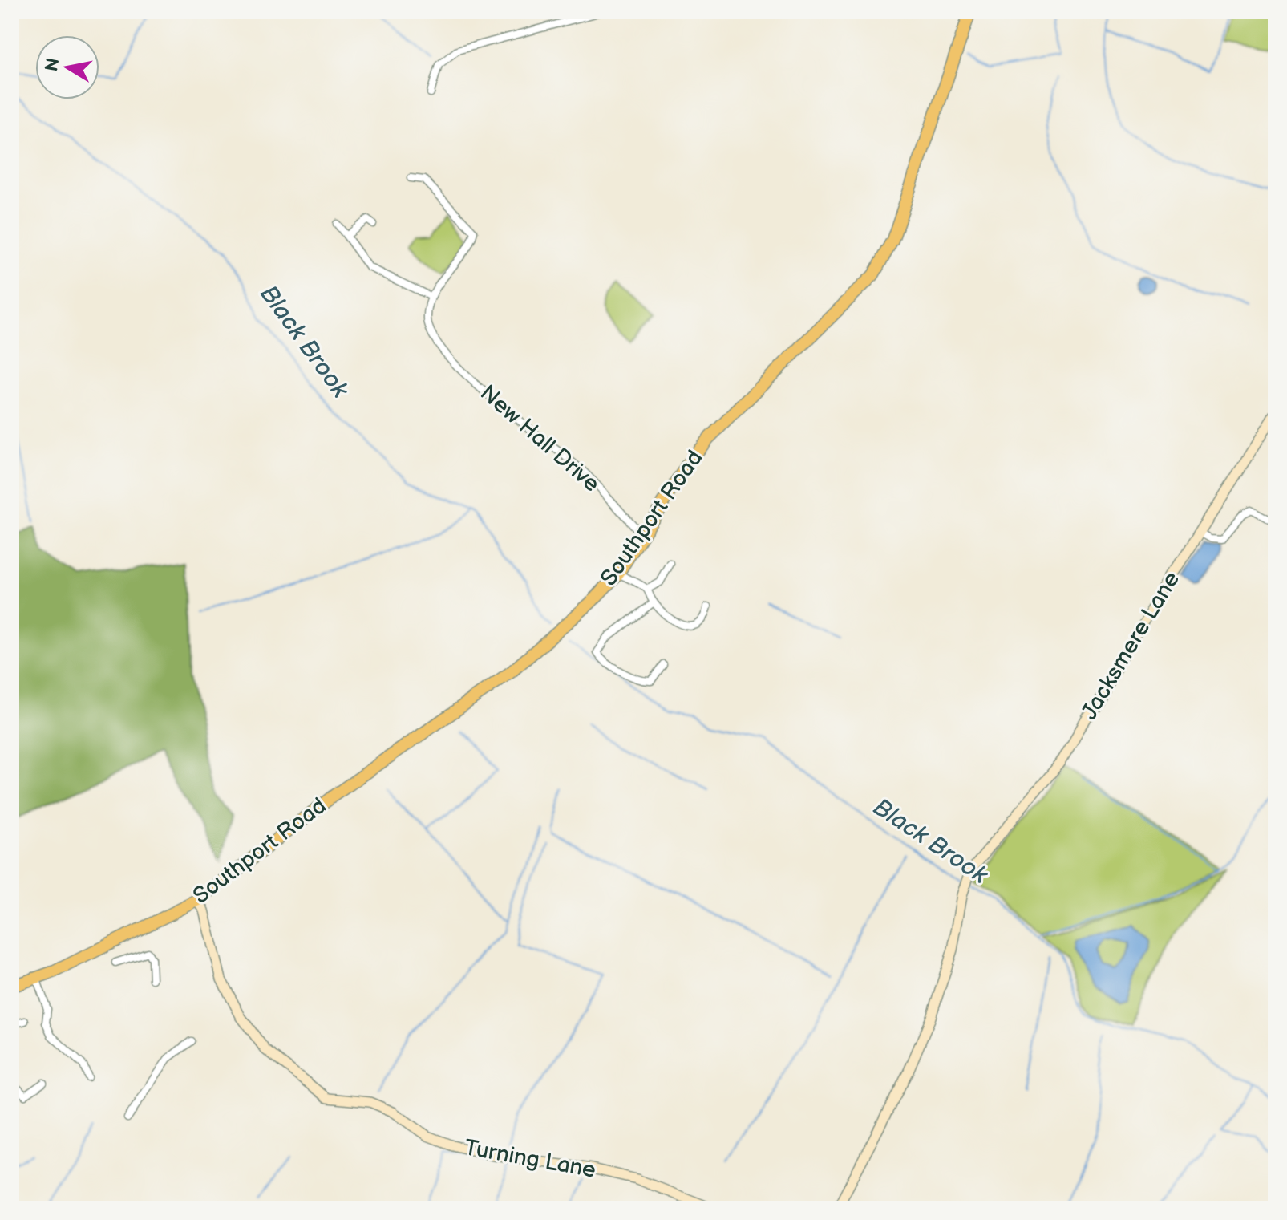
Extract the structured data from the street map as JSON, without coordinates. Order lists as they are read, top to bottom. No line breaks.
{"streets":{"highway":["Southport Road"],"main road":["Jacksmere Lane","Turning Lane"],"street":["New Hall Drive"]},"crossings":[["New Hall Drive","Southport Road"],["Southport Road","Turning Lane"]],"water":["Black Brook"],"north":"left"}
